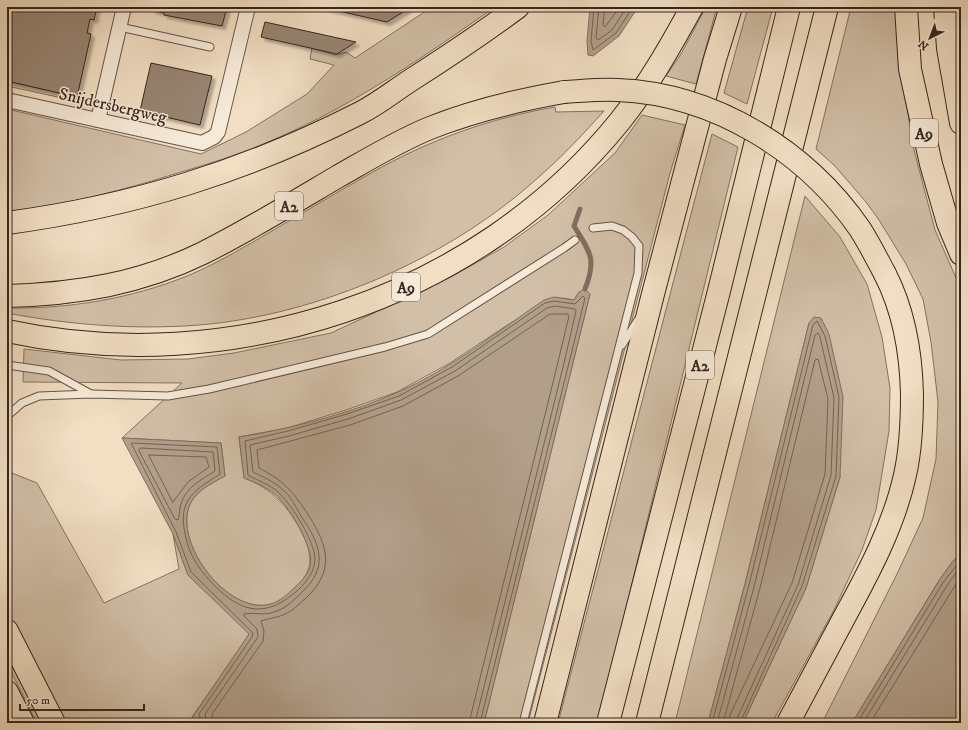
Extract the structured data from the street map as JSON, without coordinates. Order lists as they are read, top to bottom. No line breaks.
{"streets":{"highway":["A9","A2"],"street":["Snijdersbergweg"]},"scale_bar":"50 m","north":"bottom left"}
